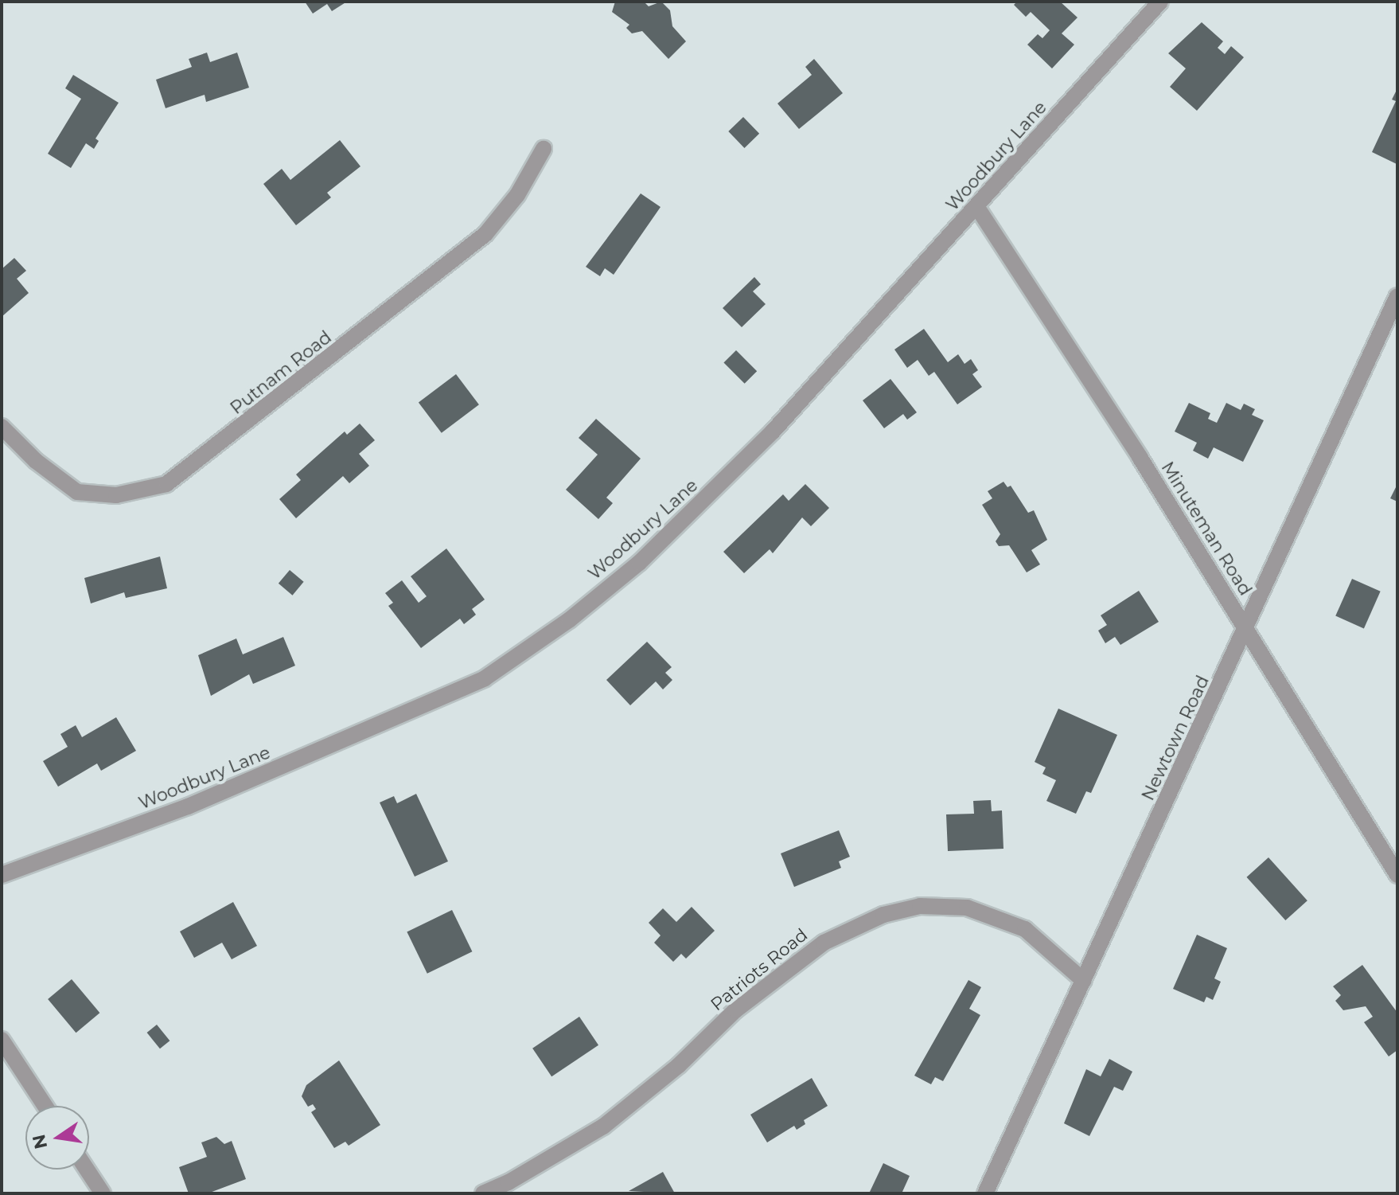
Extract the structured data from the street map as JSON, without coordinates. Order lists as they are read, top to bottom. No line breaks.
{"streets":{"street":["Woodbury Lane","Putnam Road","Minuteman Road","Newtown Road","Patriots Road"]},"crossings":[["Woodbury Lane","Minuteman Road"],["Minuteman Road","Newtown Road"],["Newtown Road","Patriots Road"]],"north":"left"}
